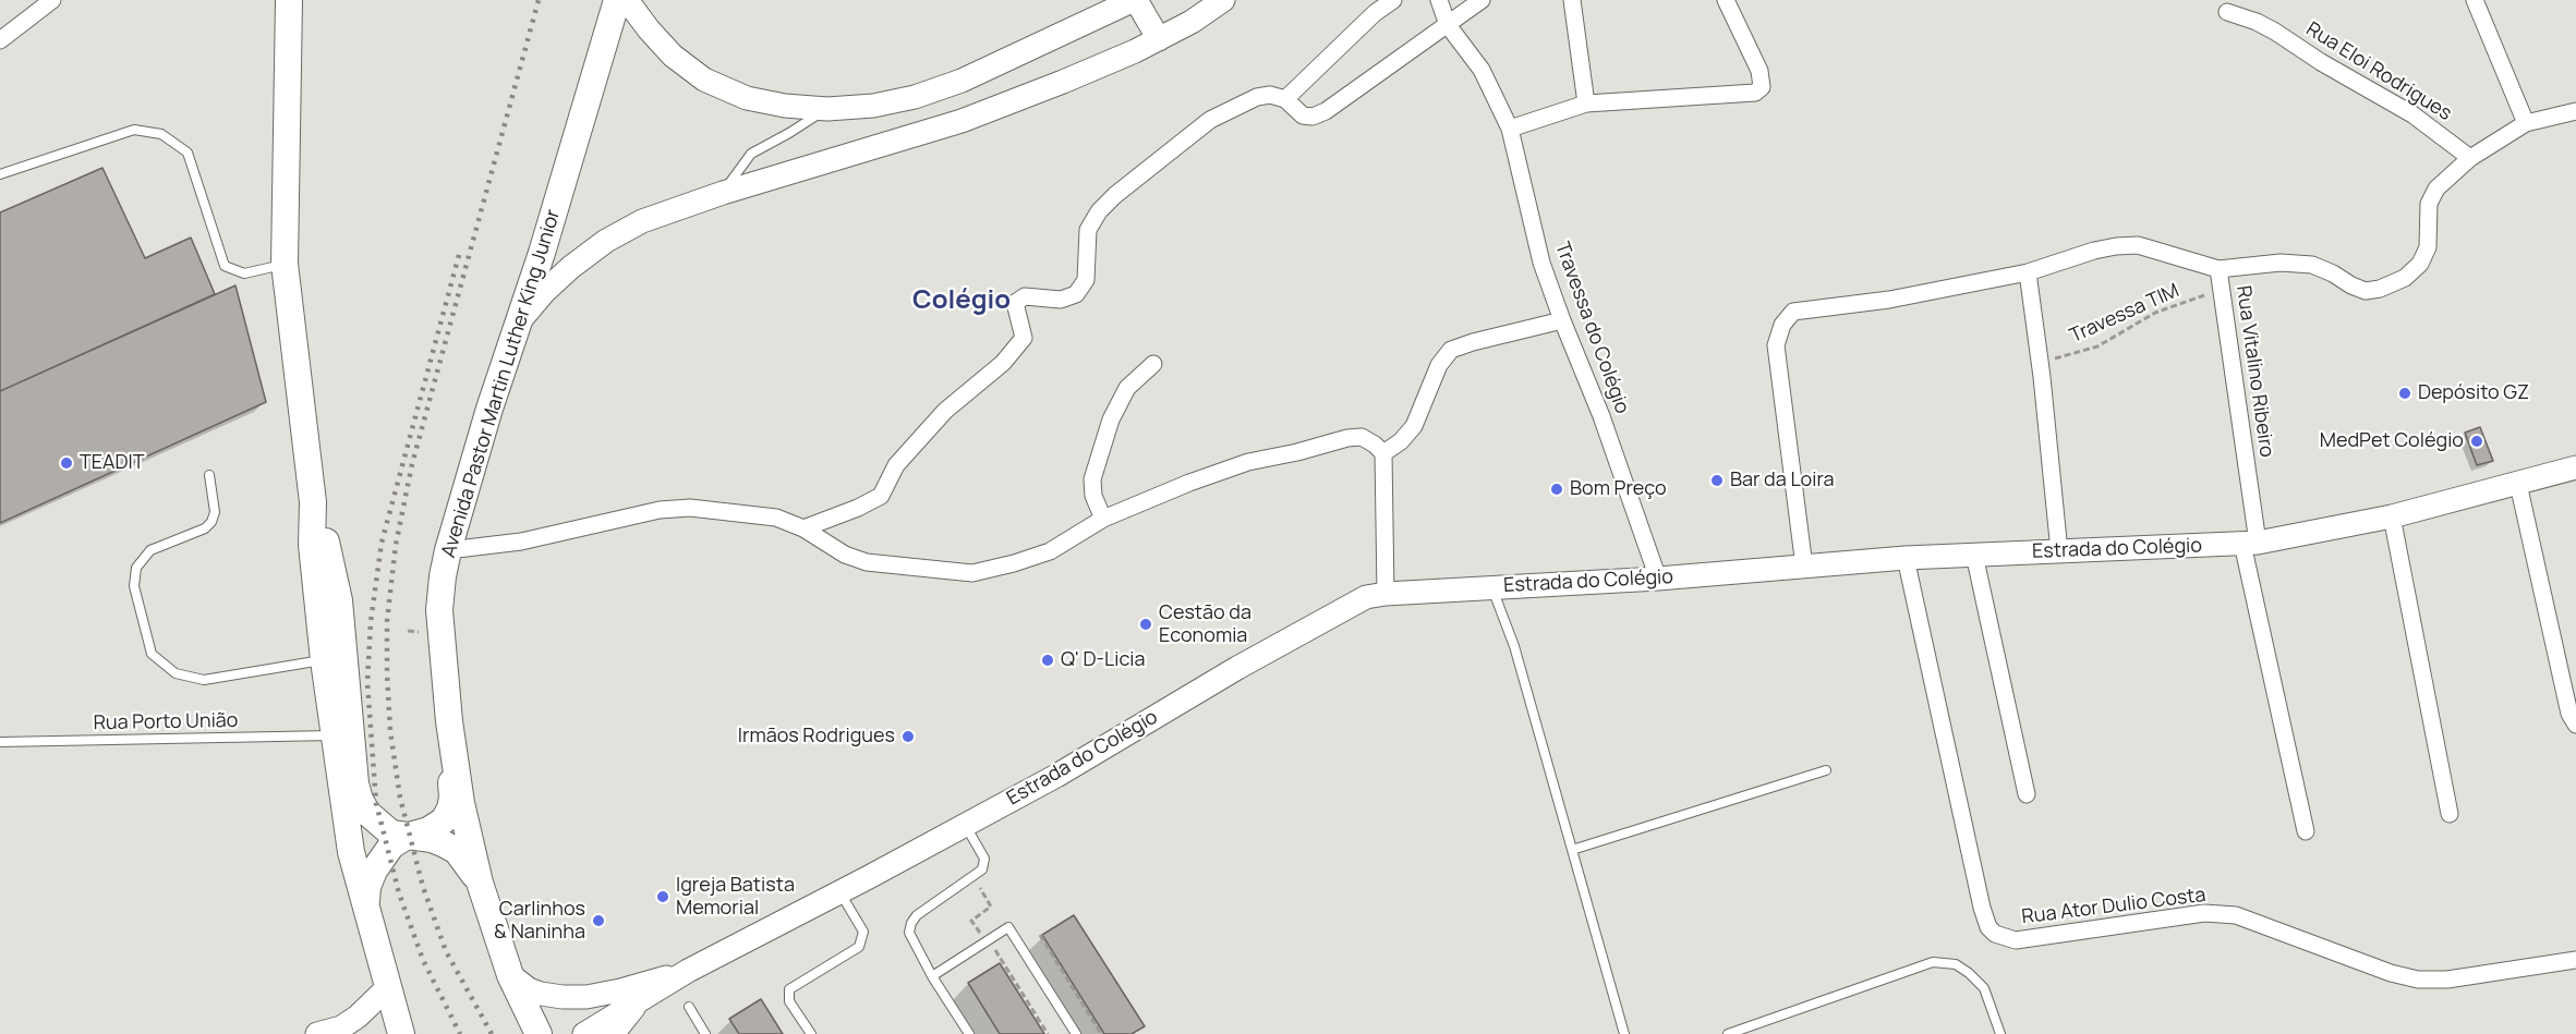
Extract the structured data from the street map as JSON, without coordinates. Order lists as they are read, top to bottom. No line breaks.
{"streets":{"main road":["Avenida Pastor Martin Luther King Junior","Estrada do Colégio"],"street":["Rua Eloi Rodrigues","Travessa do Colégio","Rua Vitalino Ribeiro","Rua Ator Dulio Costa"],"lane":["Rua Porto União"],"path":["Travessa TIM"]},"crossings":[["Travessa TIM","Rua Vitalino Ribeiro"],["Travessa do Colégio","Estrada do Colégio"],["Rua Vitalino Ribeiro","Estrada do Colégio"],["Avenida Pastor Martin Luther King Junior","Estrada do Colégio"],["Estrada do Colégio","Rua Ator Dulio Costa"]],"districts":["Colégio"],"places":["Depósito GZ","MedPet Colégio","TEADIT","Bar da Loira","Bom Preço","Cestão da Economia","Q' D-Licia","Irmãos Rodrigues","Igreja Batista Memorial","Carlinhos & Naninha"]}
